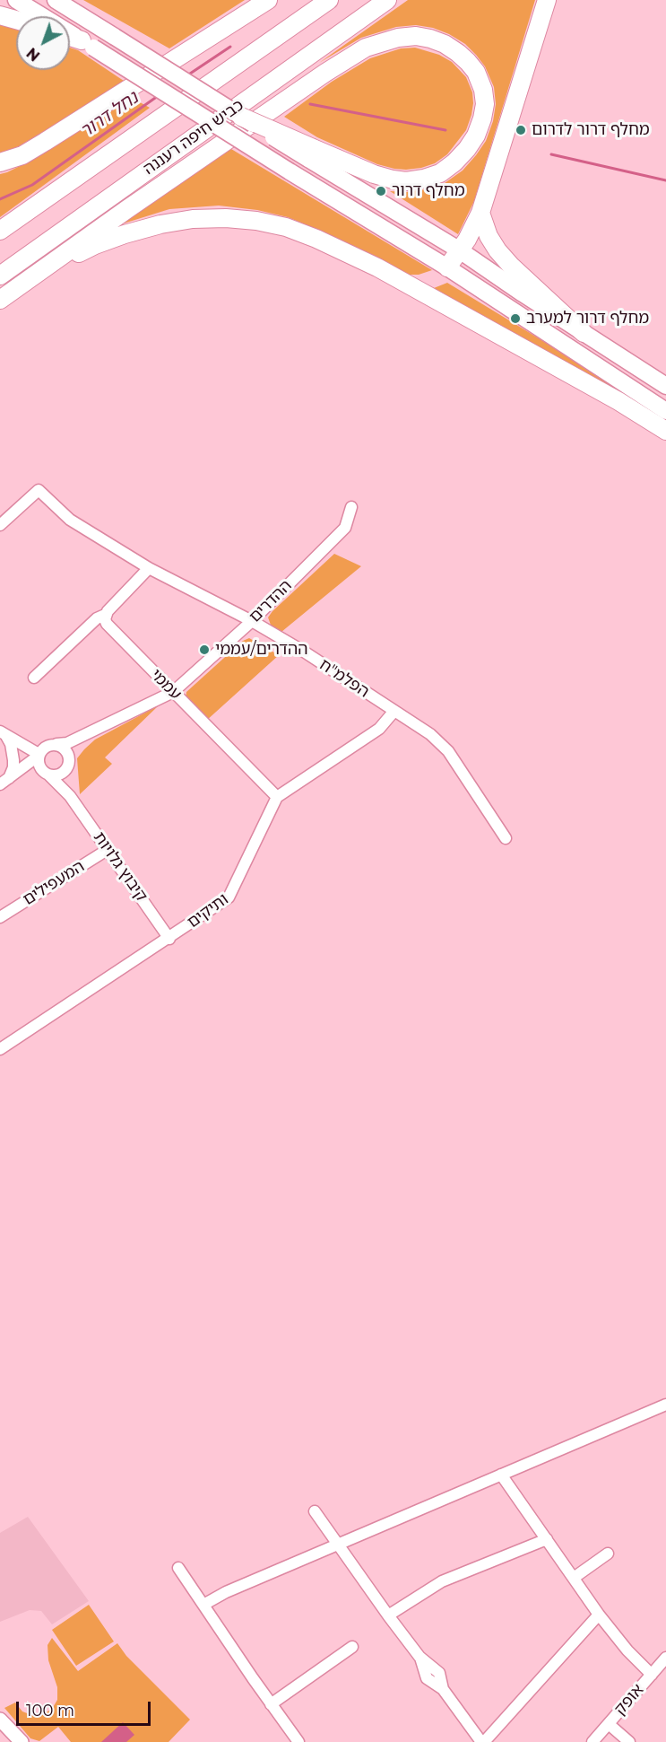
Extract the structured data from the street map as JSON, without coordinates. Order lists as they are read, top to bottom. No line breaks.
{"streets":{"highway":["כביש חיפה רעננה"],"street":["ההדרים","הפלמ\"ח","עממי","קיבוץ גלויות","המעפילים","ותיקים","אופק"]},"crossings":[["ההדרים","הפלמ\"ח"],["ההדרים","עממי"],["ההדרים","קיבוץ גלויות"],["עממי","ותיקים"],["קיבוץ גלויות","המעפילים"],["קיבוץ גלויות","ותיקים"]],"water":["נחל דרור"],"places":["מחלף דרור לדרום","מחלף דרור","מחלף דרור למערב","ההדרים/עממי"],"scale_bar":"100 m","north":"bottom left"}
